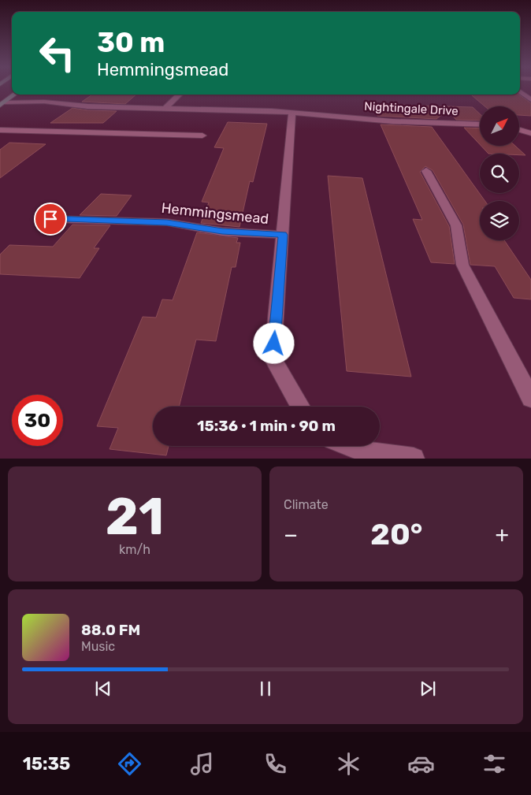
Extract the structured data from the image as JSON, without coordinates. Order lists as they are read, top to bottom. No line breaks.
{"streets":{"street":["Nightingale Drive","Hemmingsmead"]},"north":"top right","page":{"turn":["30 m","Hemmingsmead"],"limit":"30","trip":"15:36 · 1 min · 90 m","tile":[["21","km/h"],"Climate"],"heat":["−","20°","+"],"song":["88.0 FM","Music"],"tabs":"15:35"}}
